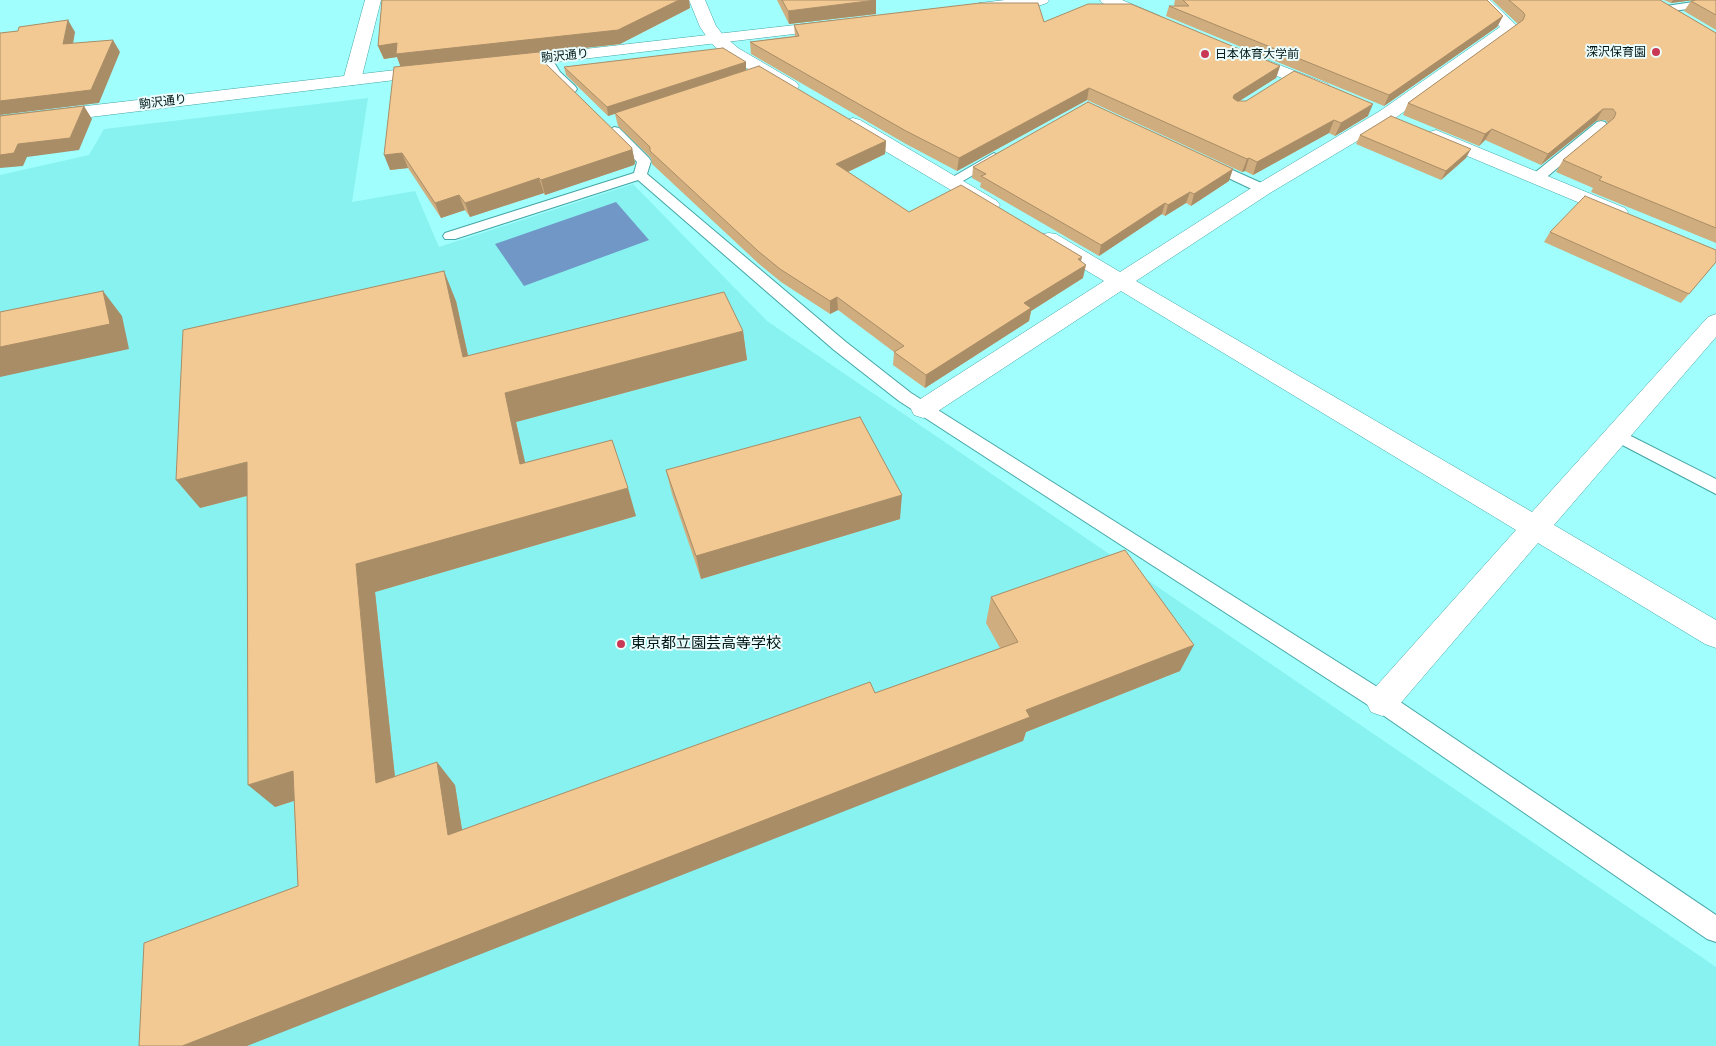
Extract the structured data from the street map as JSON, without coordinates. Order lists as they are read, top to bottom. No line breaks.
{"streets":{"street":["駒沢通り"]},"places":["深沢保育園","日本体育大学前","東京都立園芸高等学校"]}
